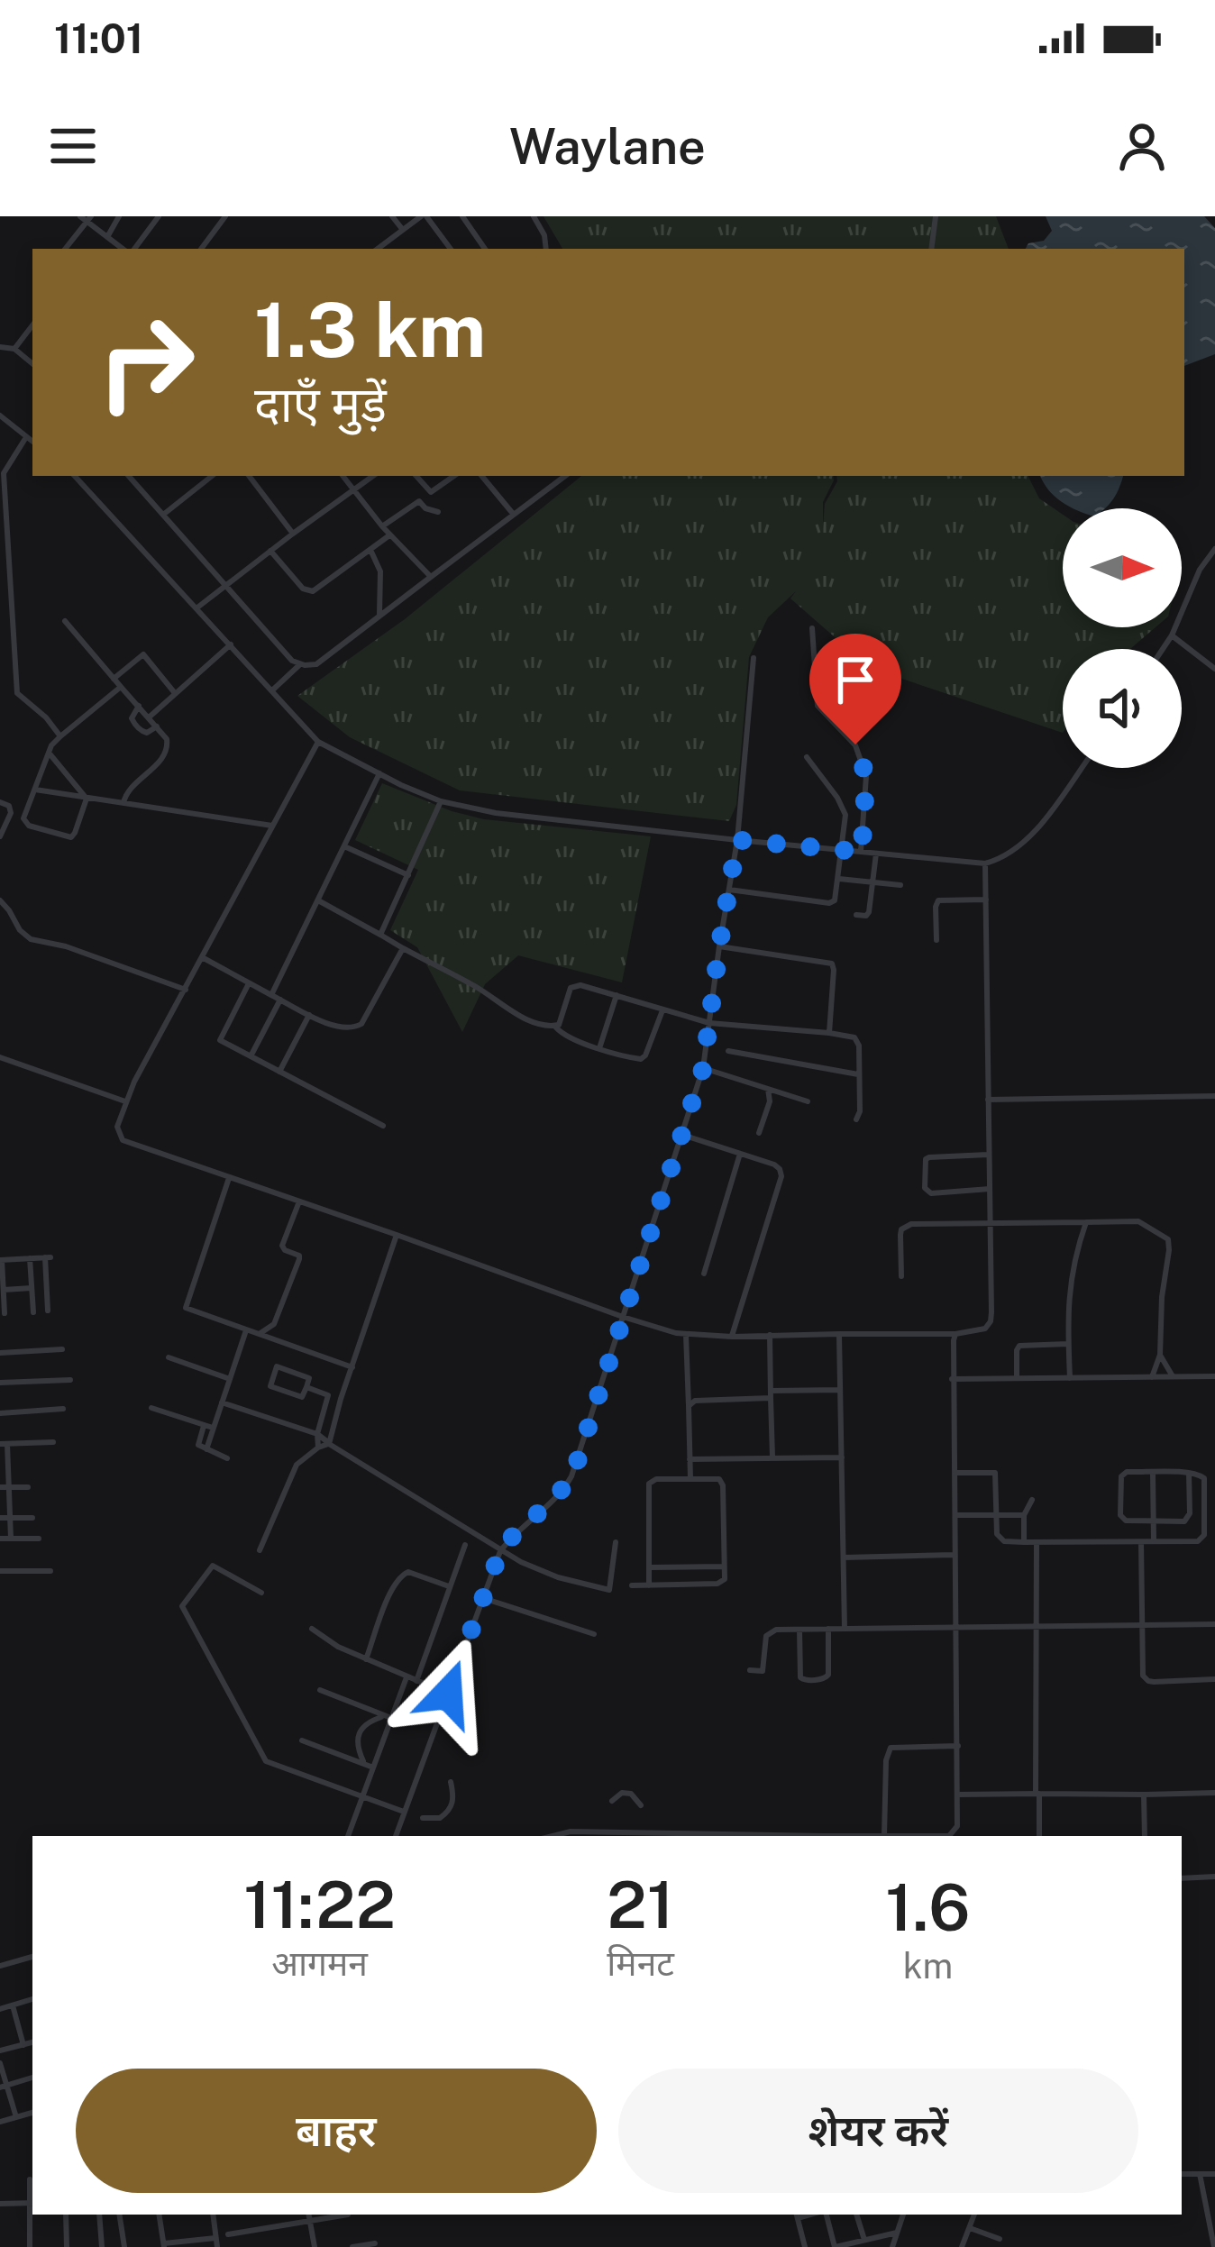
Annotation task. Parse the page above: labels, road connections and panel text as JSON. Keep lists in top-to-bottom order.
{
  "north": "right",
  "page": {
    "status": "11:01",
    "header": "Waylane",
    "turn": ["1.3 km", "दाएँ मुड़ें"],
    "eta": [
      "11:22",
      "आगमन",
      "21",
      "मिनट",
      "1.6",
      "km"
    ],
    "buttons": ["बाहर", "शेयर करें"]
  }
}
